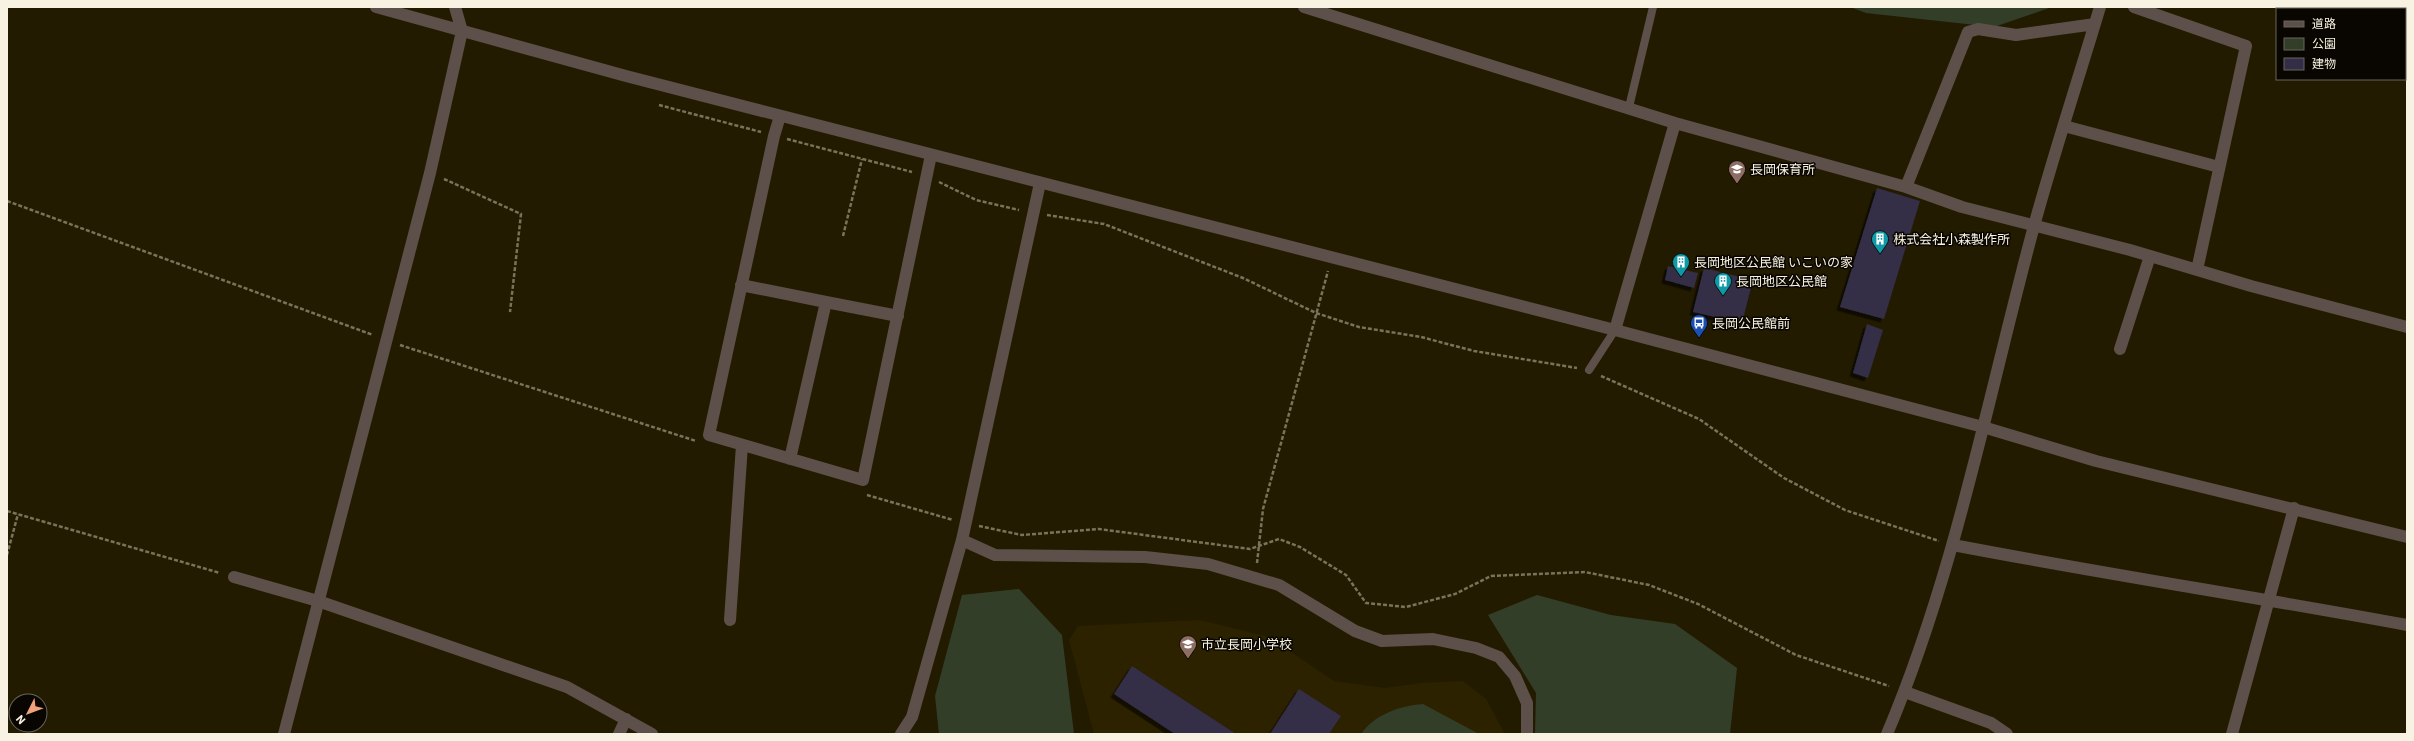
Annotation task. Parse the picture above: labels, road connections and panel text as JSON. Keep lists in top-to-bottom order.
{
  "places": {
    "school or university": ["長岡保育所", "市立長岡小学校"],
    "building": ["株式会社小森製作所", "長岡地区公民館 いこいの家", "長岡地区公民館"],
    "bus stop": ["長岡公民館前"]
  },
  "legend": ["道路", "公園", "建物"],
  "north": "bottom left"
}
